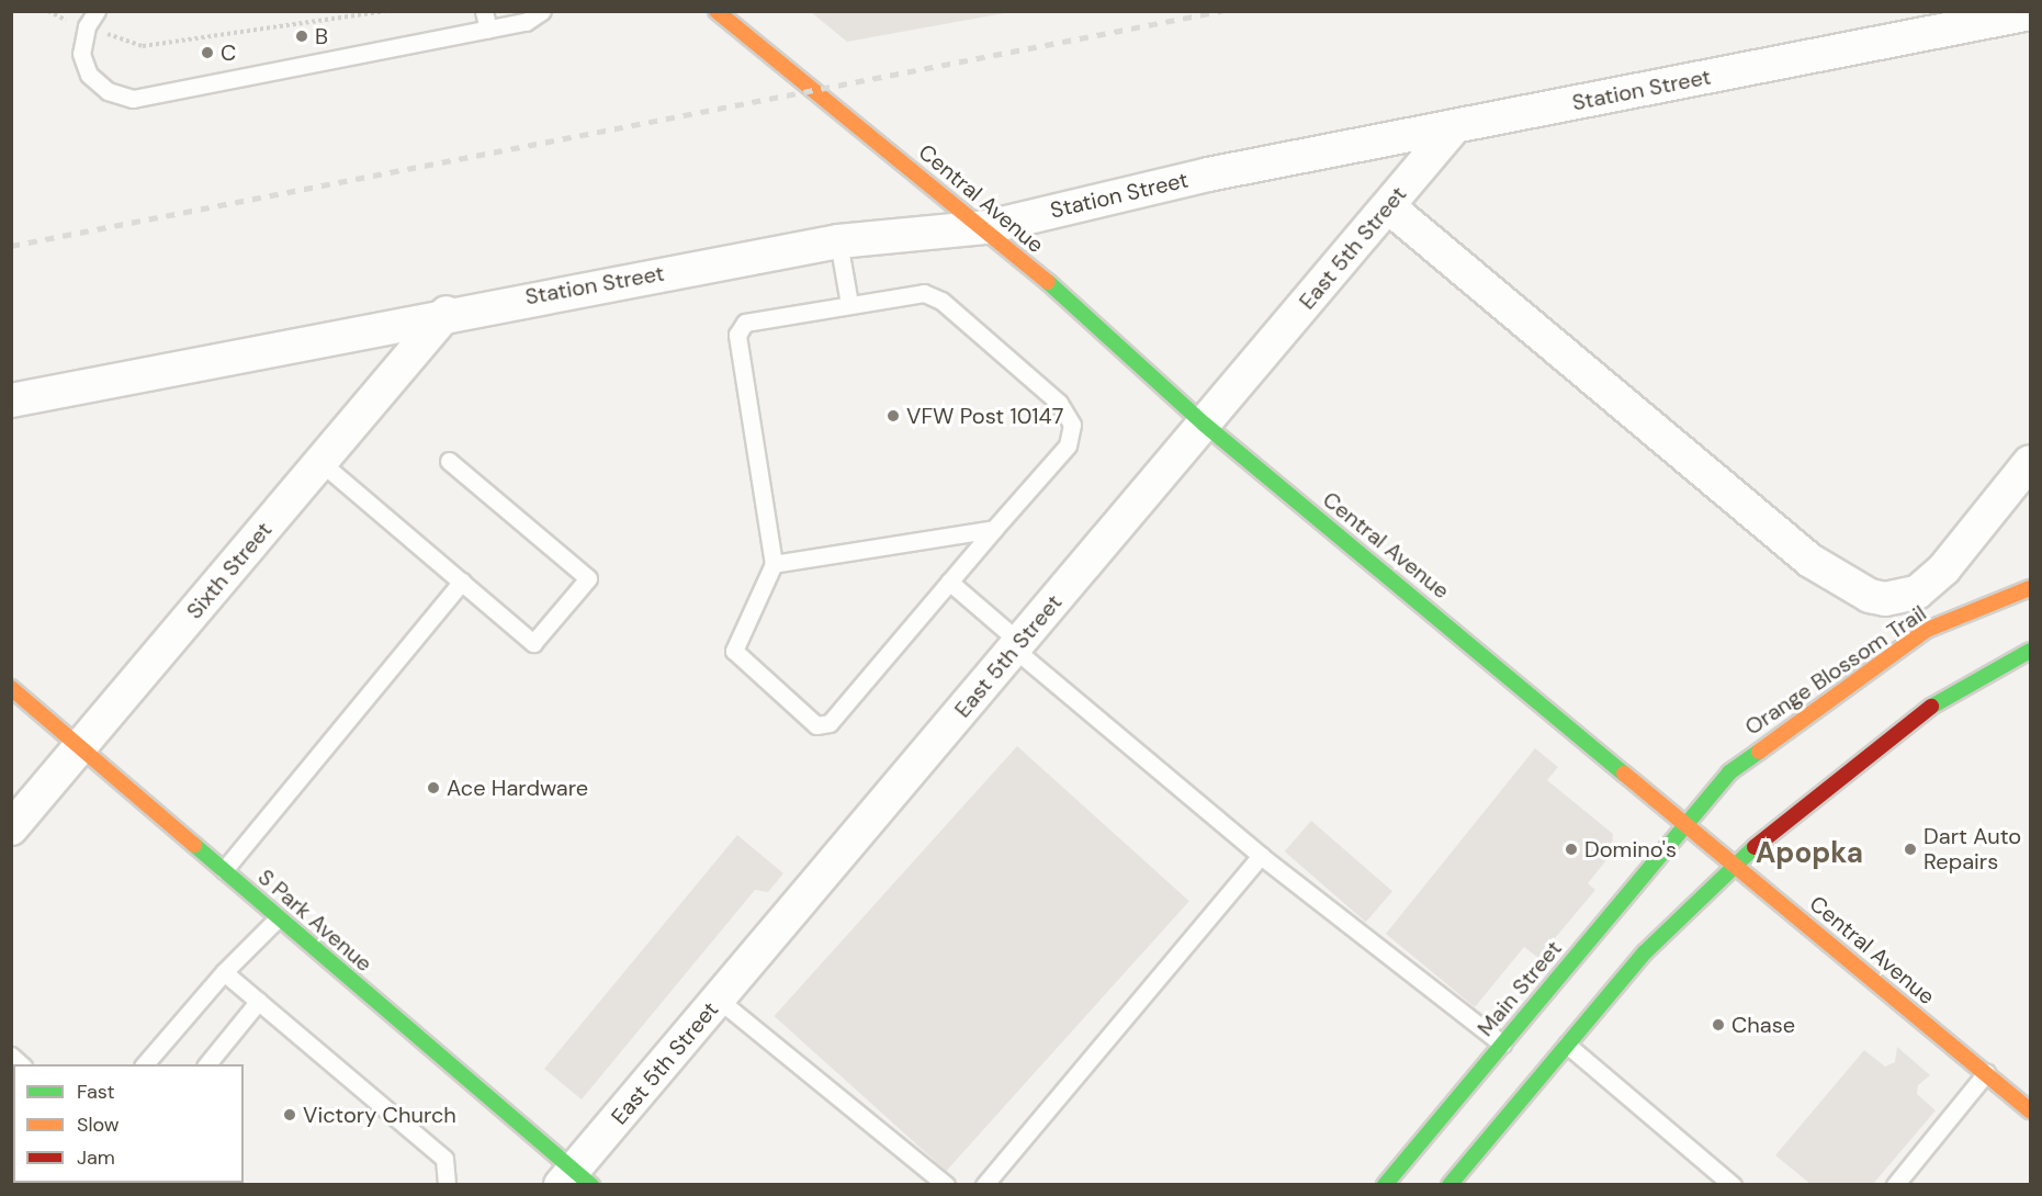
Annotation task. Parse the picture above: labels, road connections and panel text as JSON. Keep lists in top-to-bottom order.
{
  "streets": {
    "main road": [
      "Central Avenue",
      "Orange Blossom Trail",
      "S Park Avenue",
      "Main Street"
    ],
    "street": ["Station Street", "East 5th Street", "Sixth Street"]
  },
  "crossings": [
    ["Station Street", "Central Avenue"],
    ["Station Street", "East 5th Street"],
    ["Station Street", "Sixth Street"],
    ["Central Avenue", "East 5th Street"],
    ["Central Avenue", "Orange Blossom Trail"],
    ["Central Avenue", "Main Street"],
    ["East 5th Street", "S Park Avenue"],
    ["Sixth Street", "S Park Avenue"],
    ["Orange Blossom Trail", "Main Street"]
  ],
  "districts": ["Apopka"],
  "places": [
    "B",
    "C",
    "VFW Post 10147",
    "Ace Hardware",
    "Domino's",
    "Dart Auto Repairs",
    "Chase",
    "Victory Church"
  ],
  "legend": ["Fast", "Slow", "Jam"]
}
